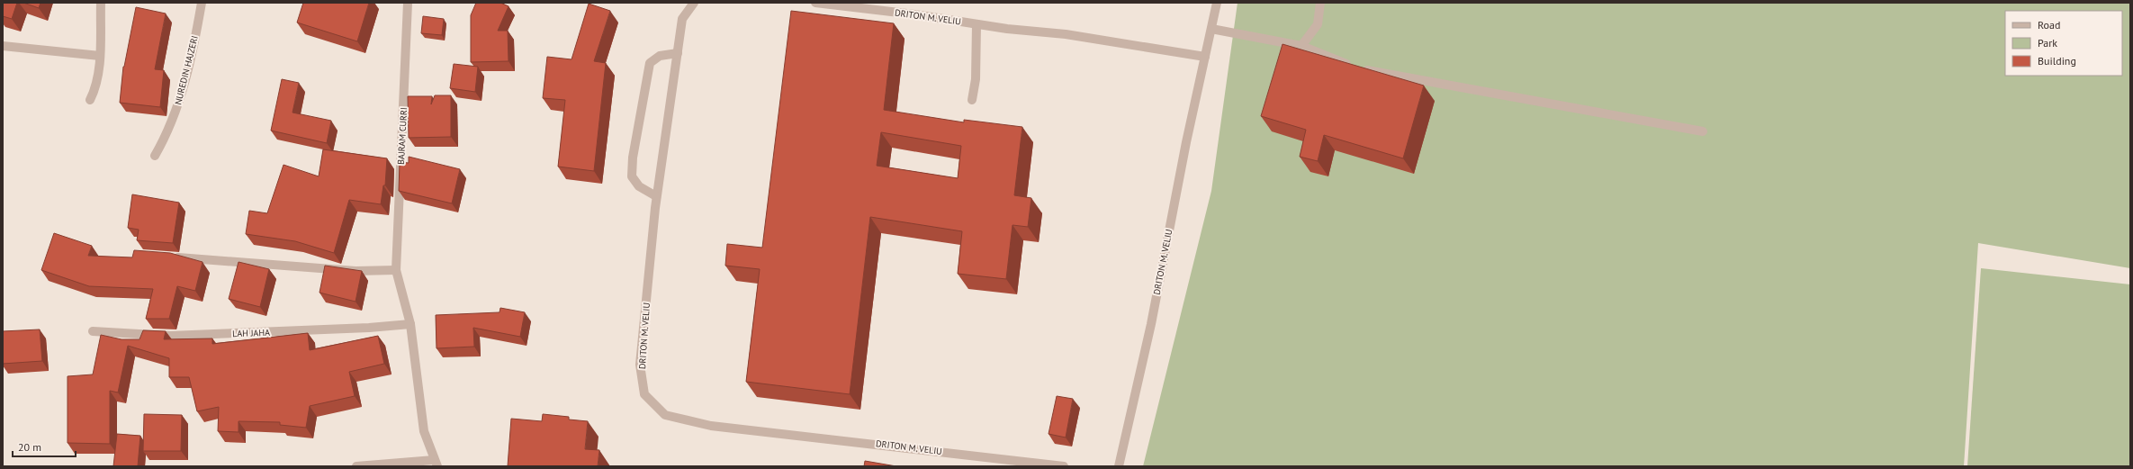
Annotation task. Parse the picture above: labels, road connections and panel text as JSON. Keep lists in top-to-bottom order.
{
  "streets": {
    "street": [
      "DRITON M. VELIU",
      "NUREDIN HAJZERI",
      "BAJRAM CURRI",
      "LAH JAHA"
    ]
  },
  "crossings": [
    ["BAJRAM CURRI", "LAH JAHA"]
  ],
  "legend": ["Road", "Park", "Building"],
  "scale_bar": "20 m"
}
